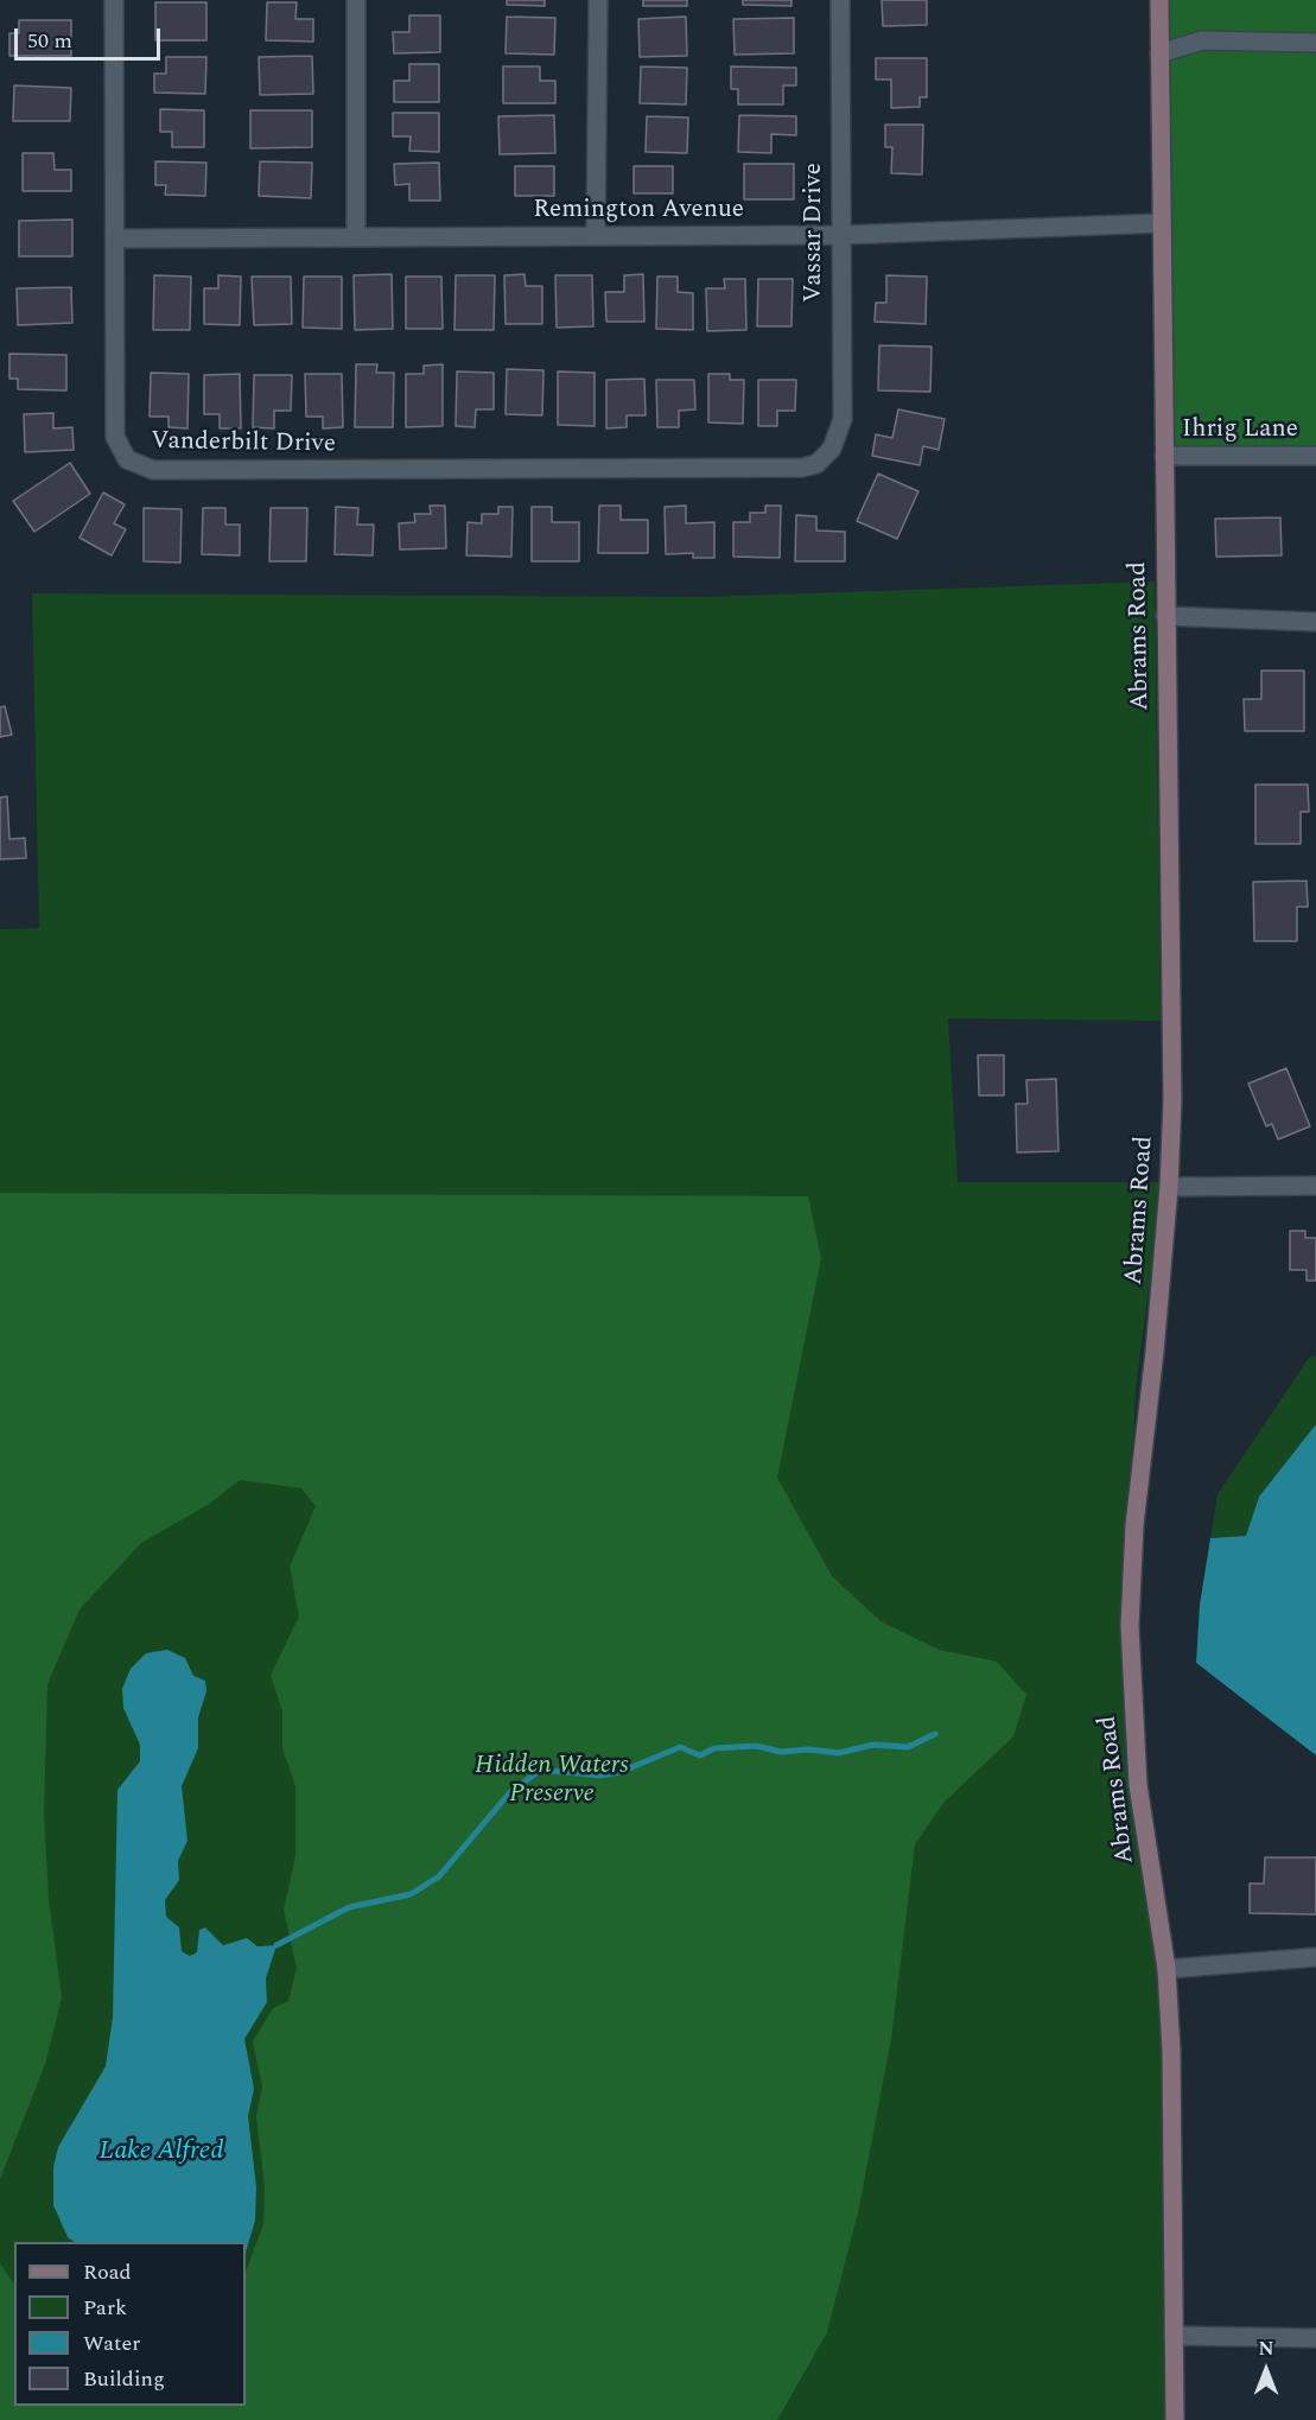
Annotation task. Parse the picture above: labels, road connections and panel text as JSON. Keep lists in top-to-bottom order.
{
  "streets": {
    "street": [
      "Remington Avenue",
      "Vassar Drive",
      "Ihrig Lane",
      "Vanderbilt Drive",
      "Abrams Road"
    ]
  },
  "crossings": [
    ["Remington Avenue", "Vassar Drive"],
    ["Remington Avenue", "Vanderbilt Drive"],
    ["Remington Avenue", "Abrams Road"],
    ["Vassar Drive", "Vanderbilt Drive"],
    ["Ihrig Lane", "Abrams Road"]
  ],
  "water": ["Lake Alfred"],
  "parks": ["Hidden Waters Preserve"],
  "legend": [
    "Road",
    "Park",
    "Water",
    "Building"
  ],
  "scale_bar": "50 m",
  "north": "top"
}
